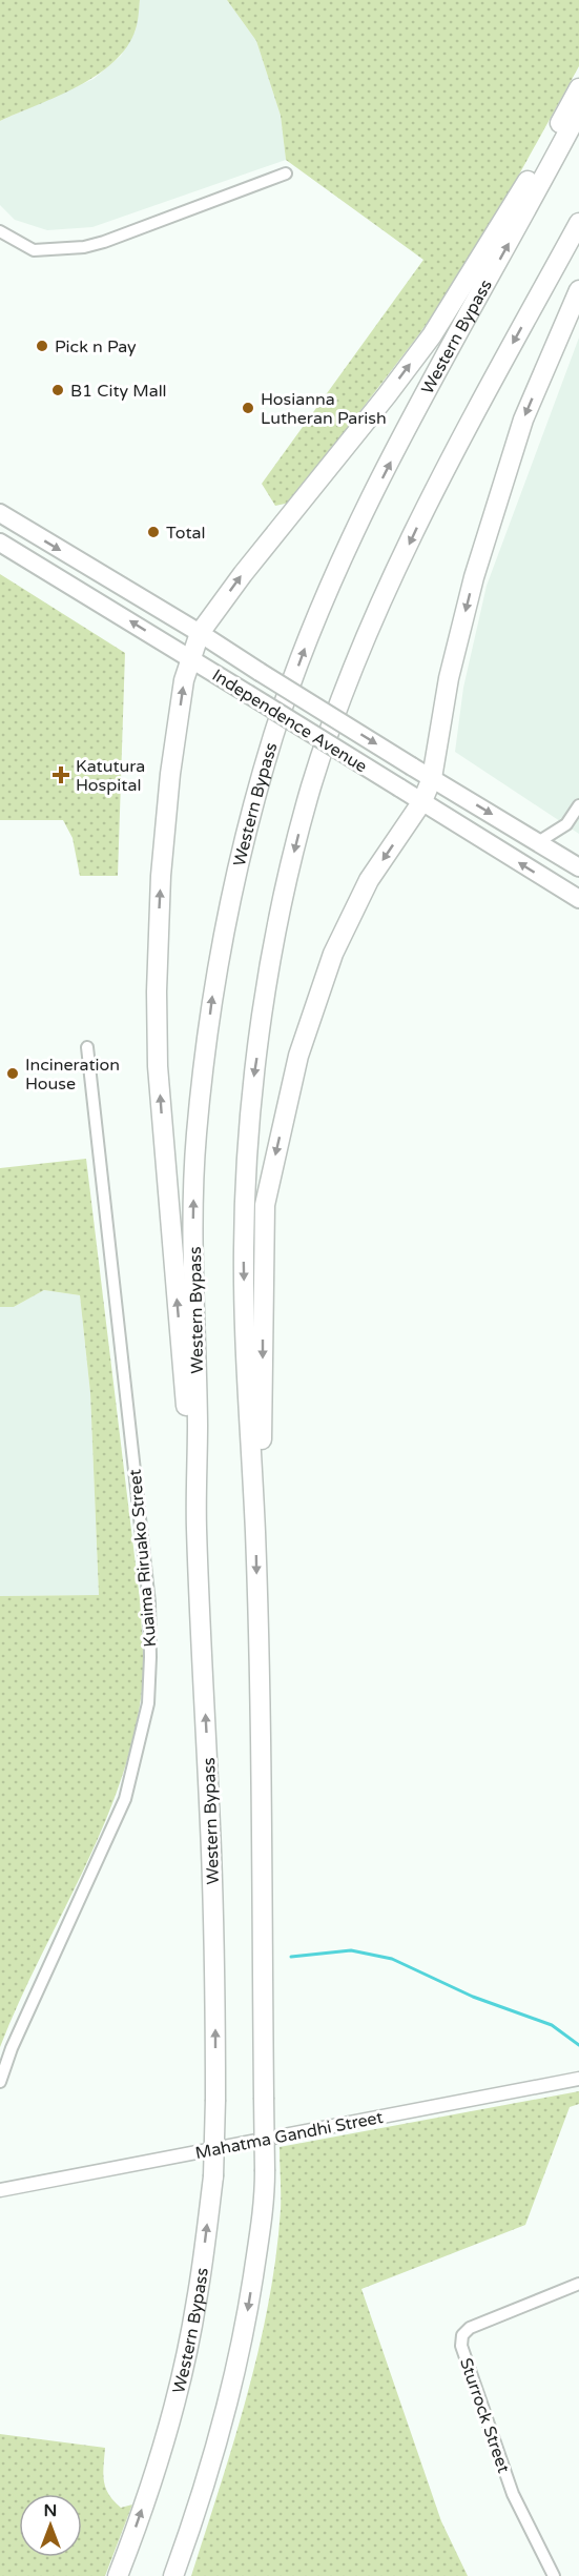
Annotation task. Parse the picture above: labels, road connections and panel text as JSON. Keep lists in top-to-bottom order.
{
  "streets": {
    "highway": ["Western Bypass"],
    "main road": ["Independence Avenue"],
    "street": ["Kuaima Riruako Street", "Mahatma Gandhi Street", "Sturrock Street"]
  },
  "places": {
    "other": [
      "Pick n Pay",
      "B1 City Mall",
      "Hosianna Lutheran Parish",
      "Total",
      "Incineration House"
    ],
    "health": ["Katutura Hospital"]
  },
  "north": "top"
}
